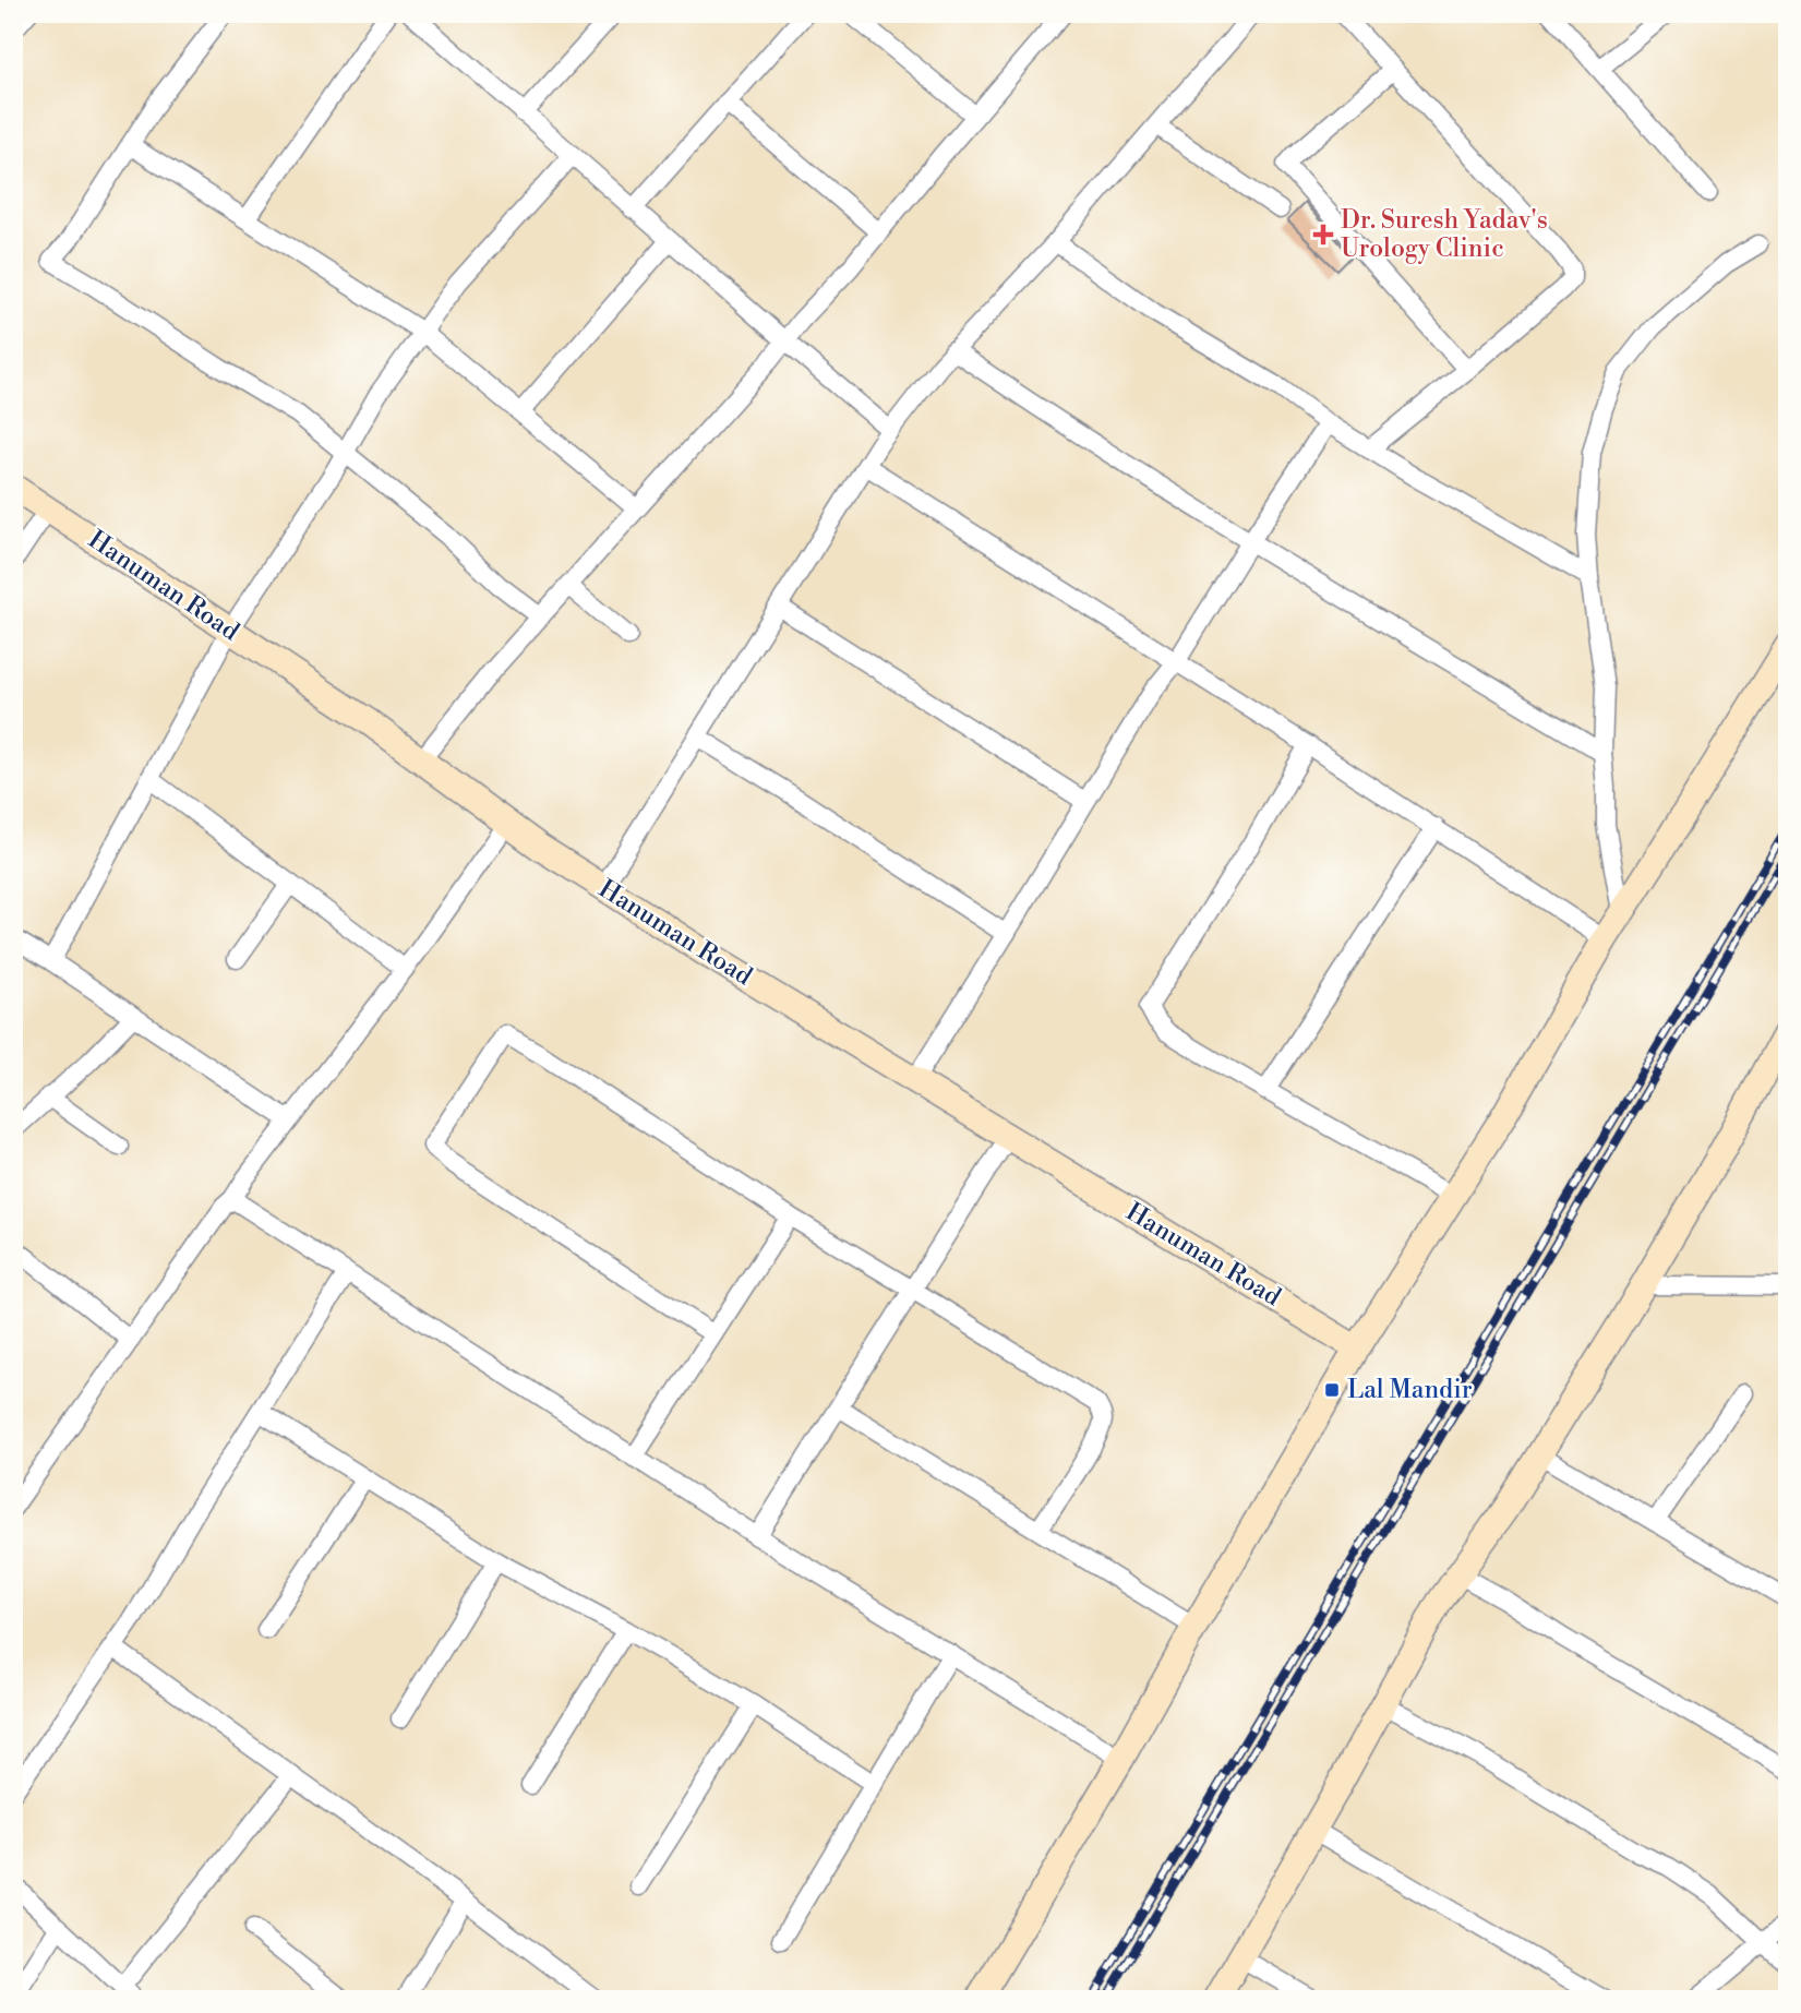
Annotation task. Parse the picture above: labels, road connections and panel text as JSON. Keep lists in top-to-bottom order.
{
  "streets": {
    "street": ["Hanuman Road"]
  },
  "places": {
    "health": ["Dr. Suresh Yadav's Urology Clinic"],
    "transit": ["Lal Mandir"]
  }
}
